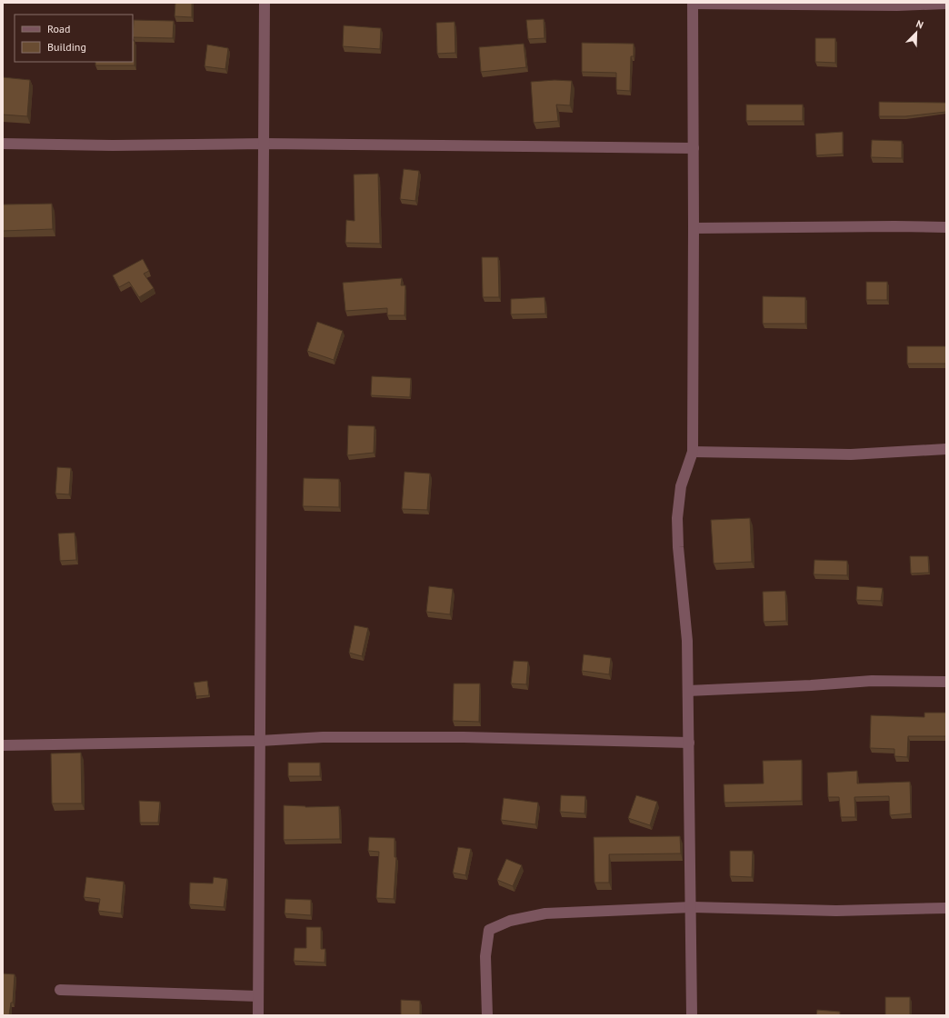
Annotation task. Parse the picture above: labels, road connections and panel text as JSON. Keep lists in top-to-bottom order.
{
  "legend": ["Road", "Building"],
  "north": "top right"
}
